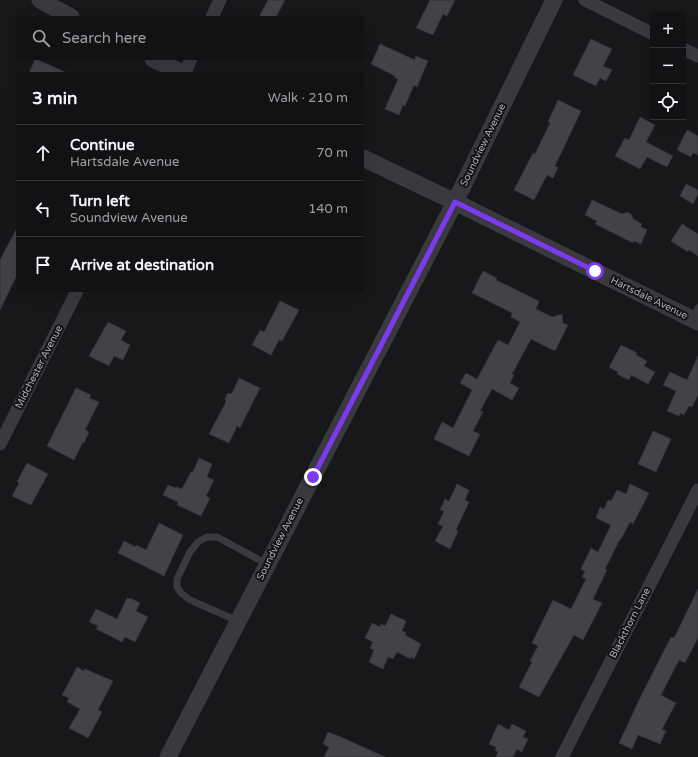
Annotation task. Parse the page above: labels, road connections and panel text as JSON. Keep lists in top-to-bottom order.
{
  "streets": {
    "street": [
      "Soundview Avenue",
      "Hartsdale Avenue",
      "Midchester Avenue",
      "Blackthorn Lane"
    ]
  },
  "crossings": [
    ["Soundview Avenue", "Hartsdale Avenue"]
  ],
  "page": {
    "map_buttons": ["+", "−"],
    "search": "Search here",
    "heading": ["3 min", "Walk · 210 m"],
    "list": [
      ["Continue", "Hartsdale Avenue", "70 m"],
      ["Turn left", "Soundview Avenue", "140 m"],
      "Arrive at destination"
    ]
  }
}
